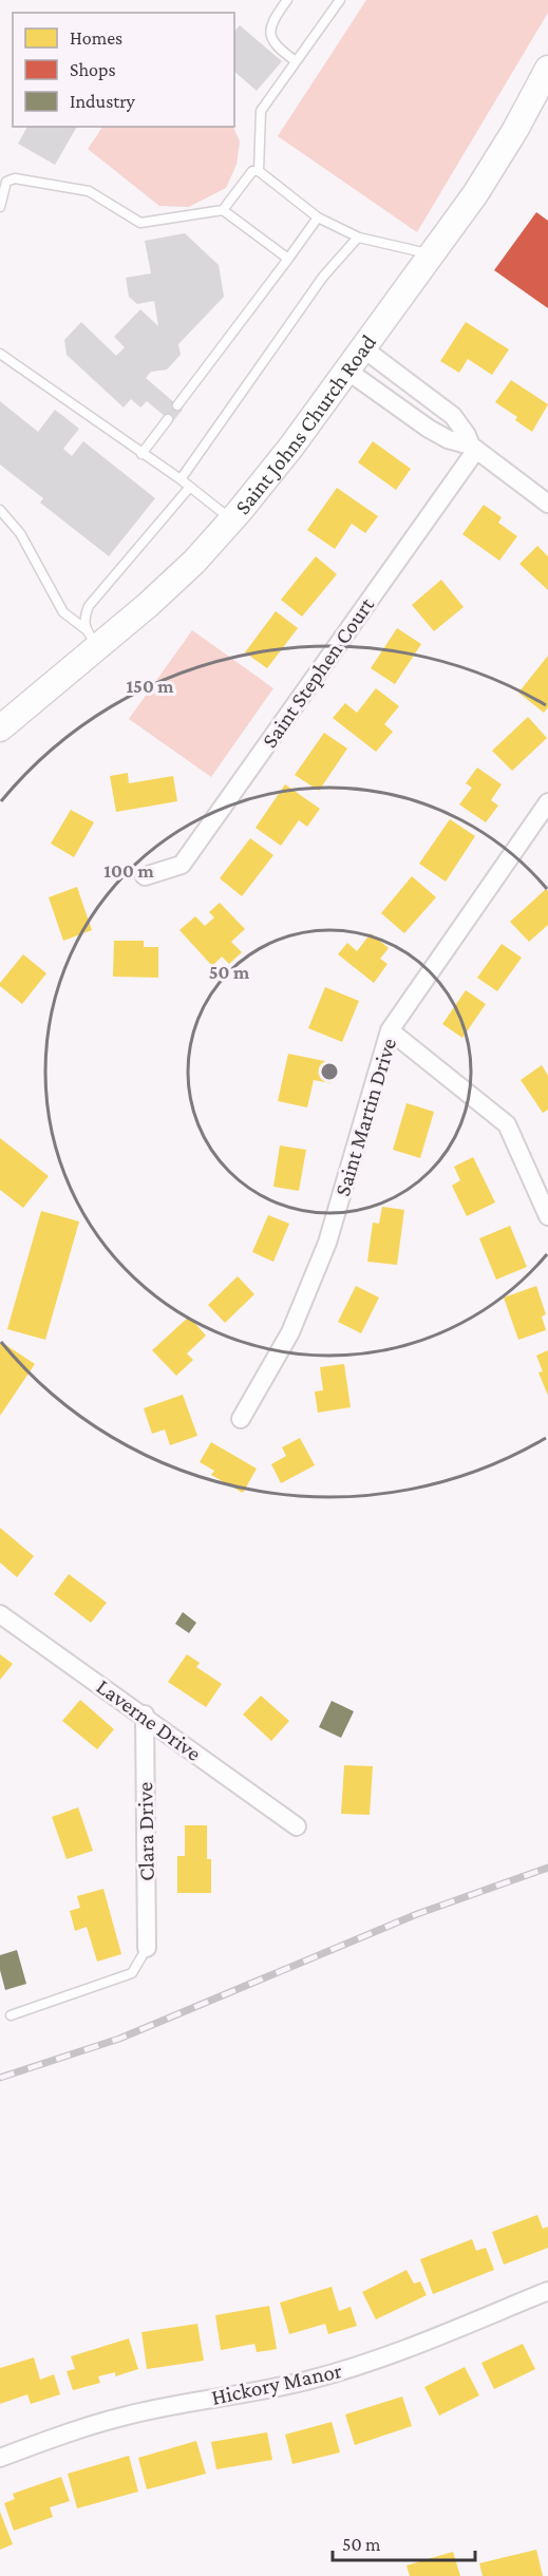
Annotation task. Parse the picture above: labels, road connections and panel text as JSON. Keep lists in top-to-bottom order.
{
  "streets": {
    "street": [
      "Saint Johns Church Road",
      "Saint Stephen Court",
      "Saint Martin Drive",
      "Laverne Drive",
      "Clara Drive",
      "Hickory Manor"
    ]
  },
  "crossings": [
    ["Laverne Drive", "Clara Drive"]
  ],
  "legend": ["Homes", "Shops", "Industry"],
  "scale_bar": "50 m",
  "rings": ["150 m", "100 m", "50 m"]
}
